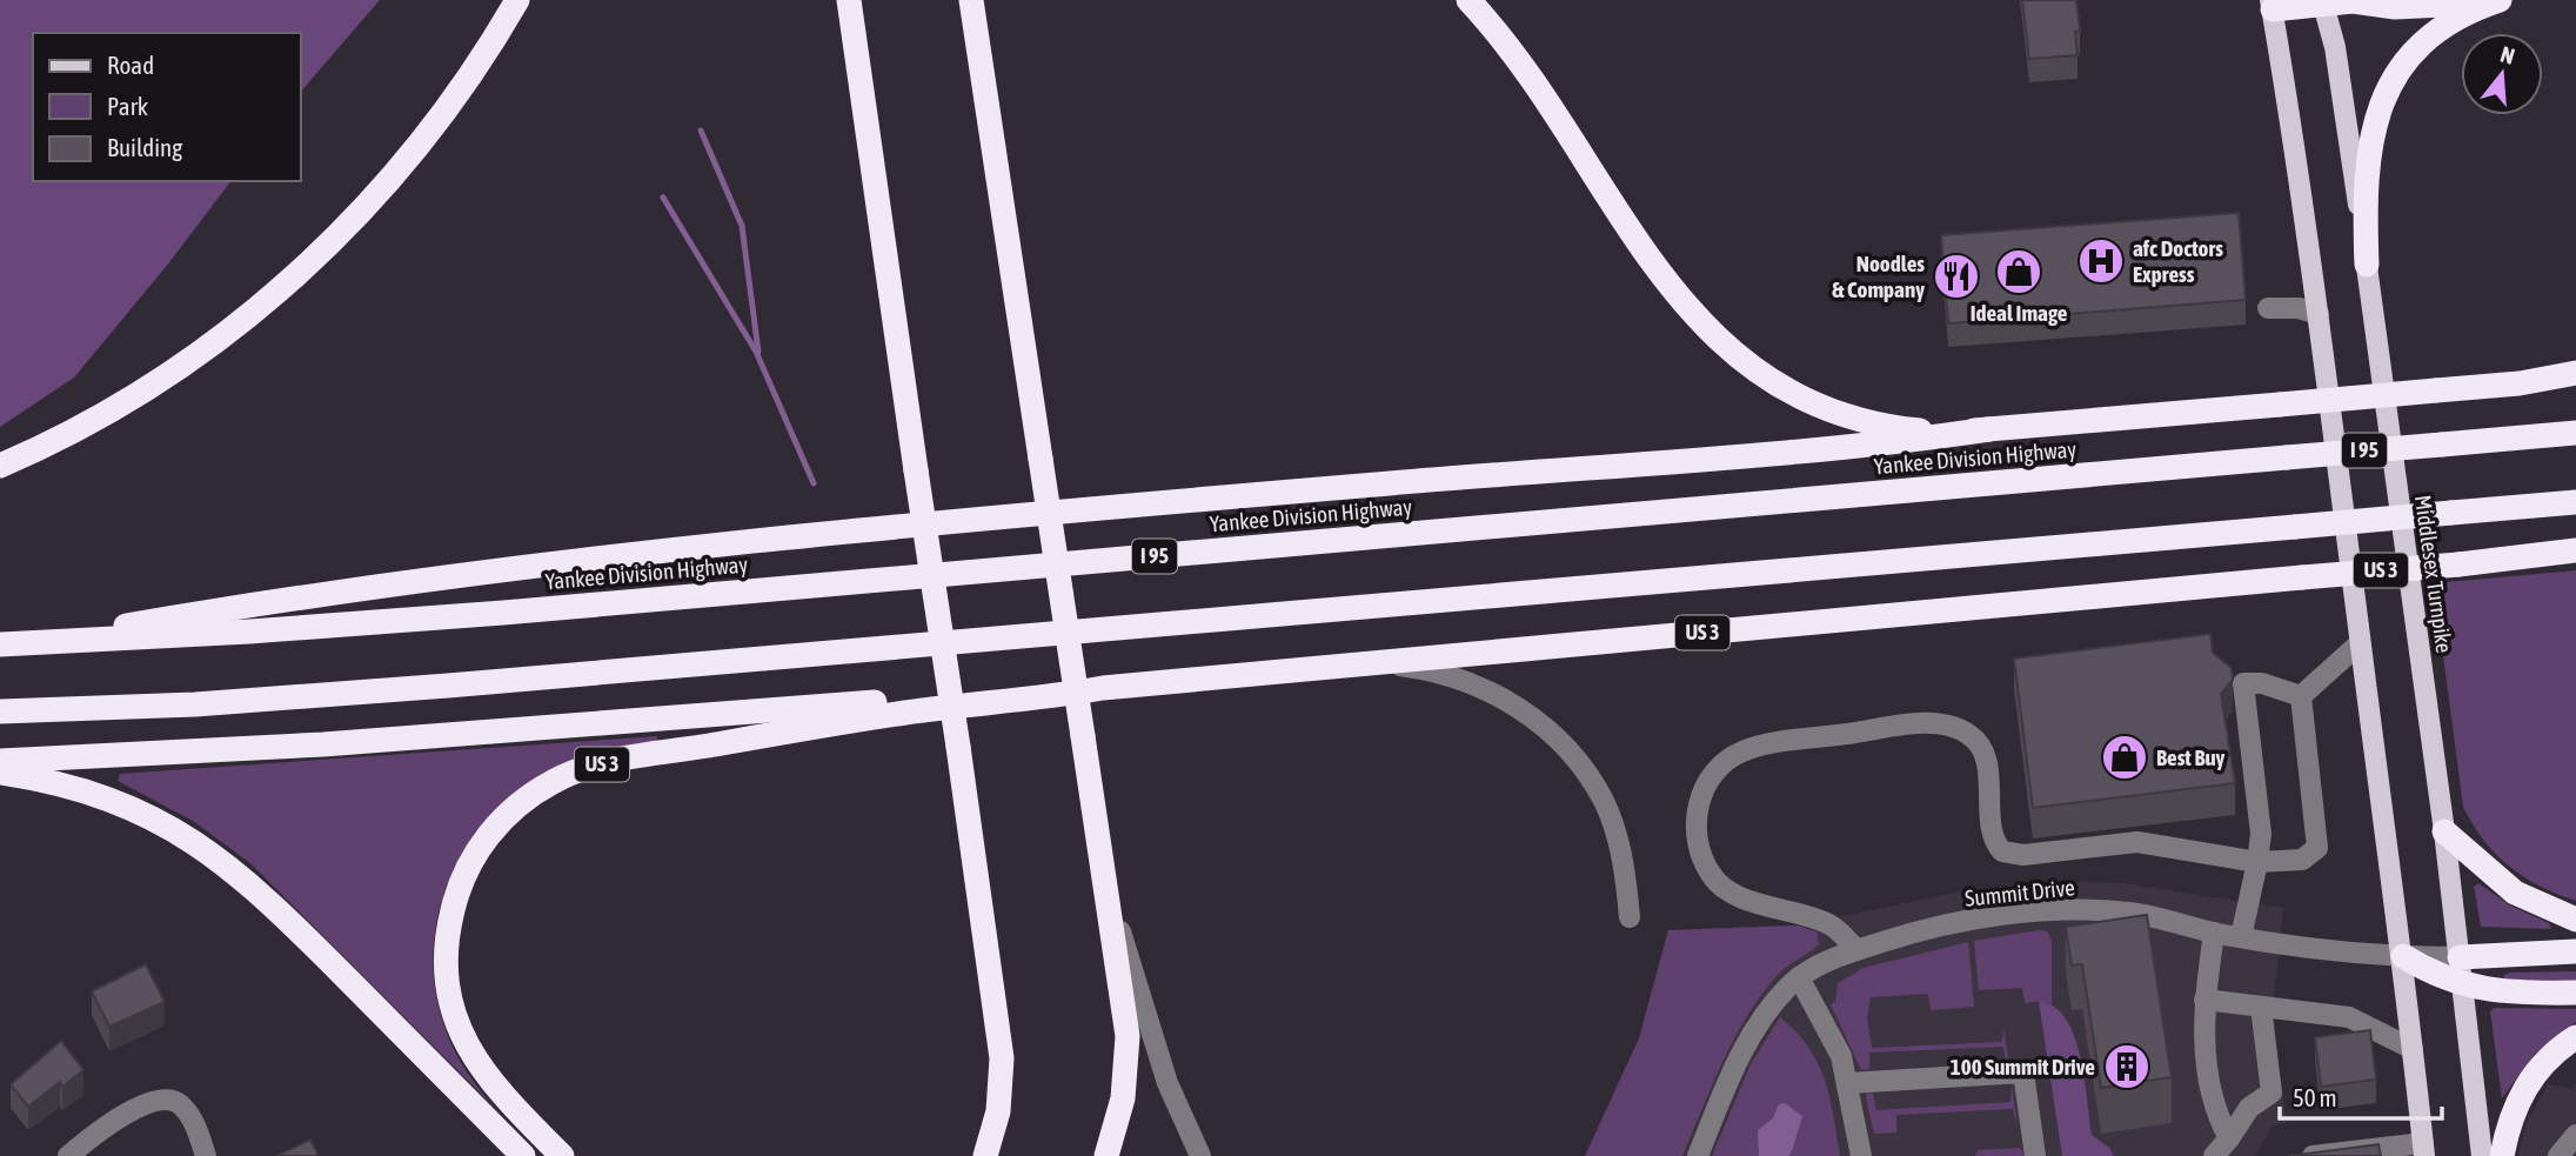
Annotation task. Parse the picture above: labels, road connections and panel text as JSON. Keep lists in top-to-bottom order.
{
  "streets": {
    "highway": ["I 95", "Yankee Division Highway", "US 3"],
    "main road": ["Middlesex Turnpike"],
    "street": ["Summit Drive"]
  },
  "crossings": [
    ["Middlesex Turnpike", "Summit Drive"]
  ],
  "places": {
    "hospital": ["afc Doctors Express"],
    "shop": ["Ideal Image", "Best Buy"],
    "restaurant": ["Noodles & Company"],
    "building": ["100 Summit Drive"]
  },
  "legend": ["Road", "Park", "Building"],
  "scale_bar": "50 m",
  "north": "top"
}
